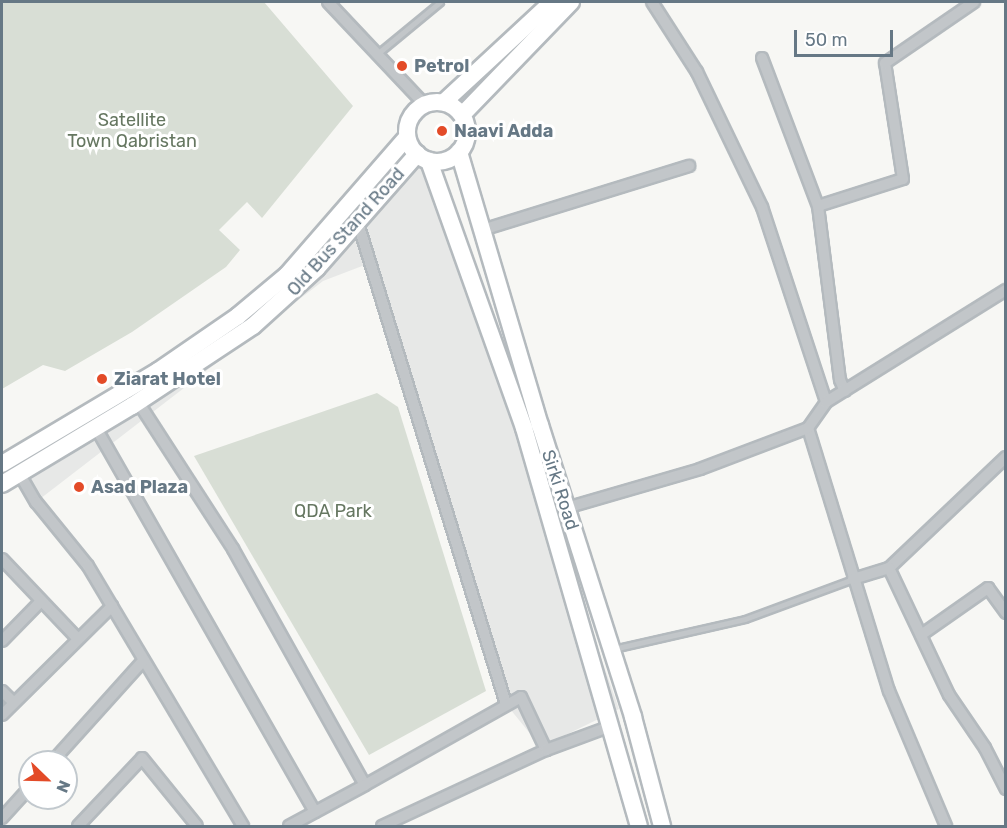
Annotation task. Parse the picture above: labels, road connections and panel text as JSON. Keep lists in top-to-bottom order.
{
  "streets": {
    "main road": ["Old Bus Stand Road", "Sirki Road"]
  },
  "crossings": [
    ["Old Bus Stand Road", "Sirki Road"]
  ],
  "parks": ["Satellite Town Qabristan", "QDA Park"],
  "places": [
    "Petrol",
    "Naavi Adda",
    "Ziarat Hotel",
    "Asad Plaza"
  ],
  "scale_bar": "50 m",
  "north": "bottom right"
}
